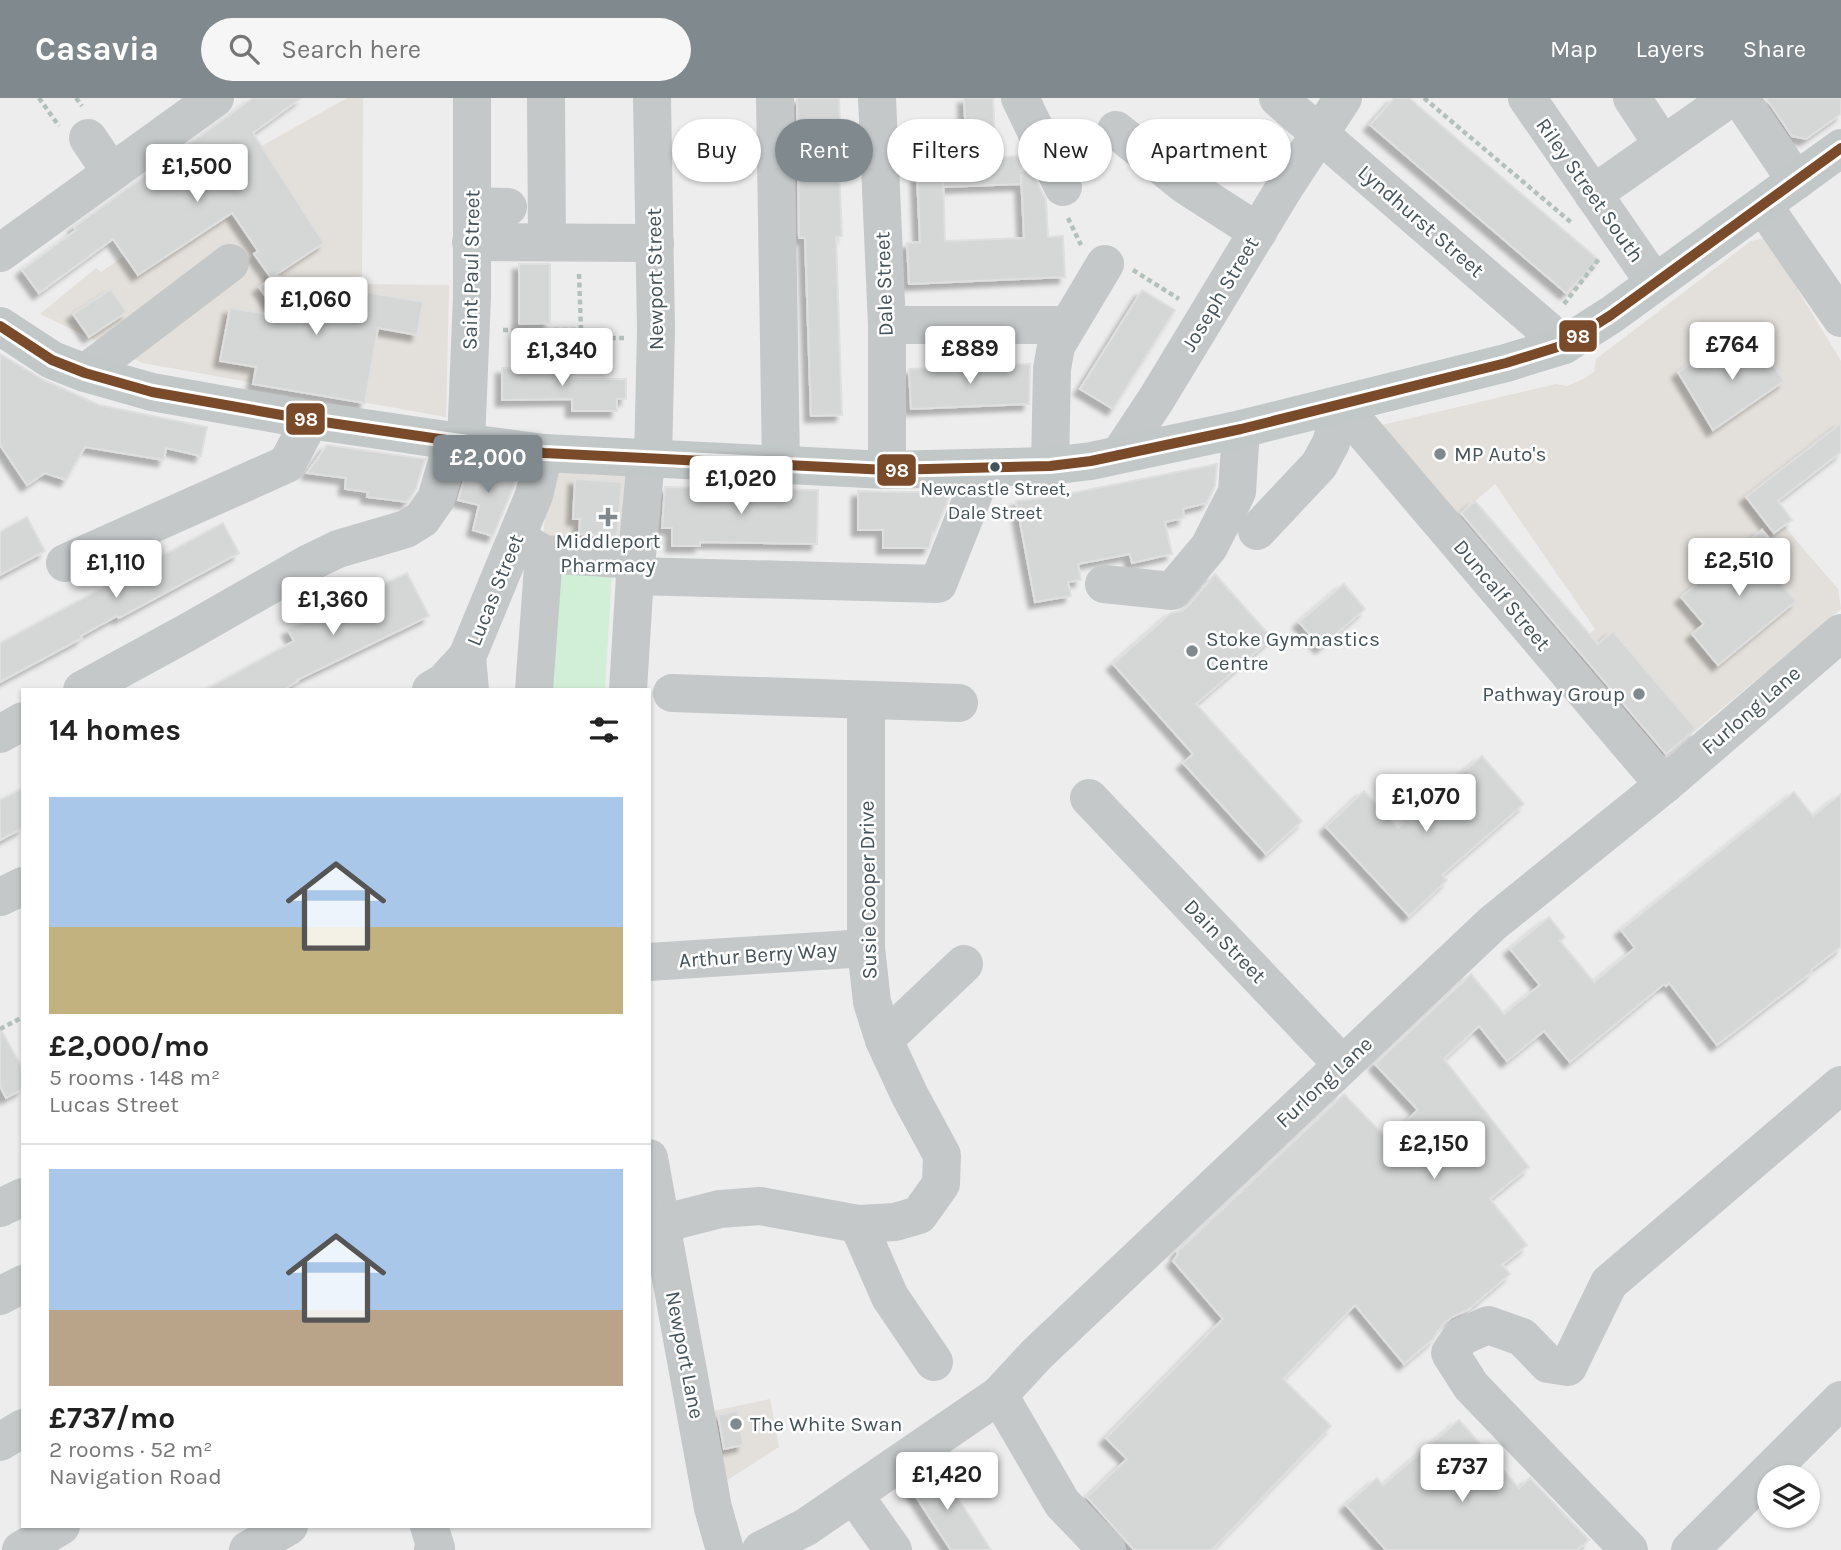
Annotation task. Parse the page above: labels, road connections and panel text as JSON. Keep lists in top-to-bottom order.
{
  "streets": {
    "street": [
      "Riley Street South",
      "Lyndhurst Street",
      "Saint Paul Street",
      "Newport Street",
      "Dale Street",
      "Joseph Street",
      "Lucas Street",
      "Duncalf Street",
      "Furlong Lane",
      "Susie Cooper Drive",
      "Dain Street",
      "Arthur Berry Way",
      "Newport Lane"
    ]
  },
  "crossings": [
    ["Lyndhurst Street", "Joseph Street"],
    ["Duncalf Street", "Furlong Lane"],
    ["Furlong Lane", "Dain Street"],
    ["Susie Cooper Drive", "Arthur Berry Way"],
    ["Susie Cooper Drive", "Newport Lane"]
  ],
  "places": {
    "other": [
      "MP Auto's",
      "Newcastle Street, Dale Street",
      "Stoke Gymnastics Centre",
      "Pathway Group",
      "The White Swan"
    ],
    "health": ["Middleport Pharmacy"]
  },
  "lines": ["transit line 98"],
  "page": {
    "header": "Casavia",
    "search": "Search here",
    "nav": ["Map", "Layers", "Share"],
    "chip": [
      "Buy",
      "Rent",
      "Filters",
      "New",
      "Apartment"
    ],
    "price": [
      "£1,500",
      "£1,060",
      "£764",
      "£889",
      "£1,340",
      "£2,000",
      "£1,020",
      "£2,510",
      "£1,110",
      "£1,360",
      "£1,070",
      "£2,150",
      "£737",
      "£1,420"
    ],
    "heading": "14 homes",
    "list": [
      {
        "name": "£2,000/mo",
        "note": "5 rooms · 148 m² · Lucas Street"
      },
      {
        "name": "£737/mo",
        "note": "2 rooms · 52 m² · Navigation Road"
      }
    ]
  }
}
